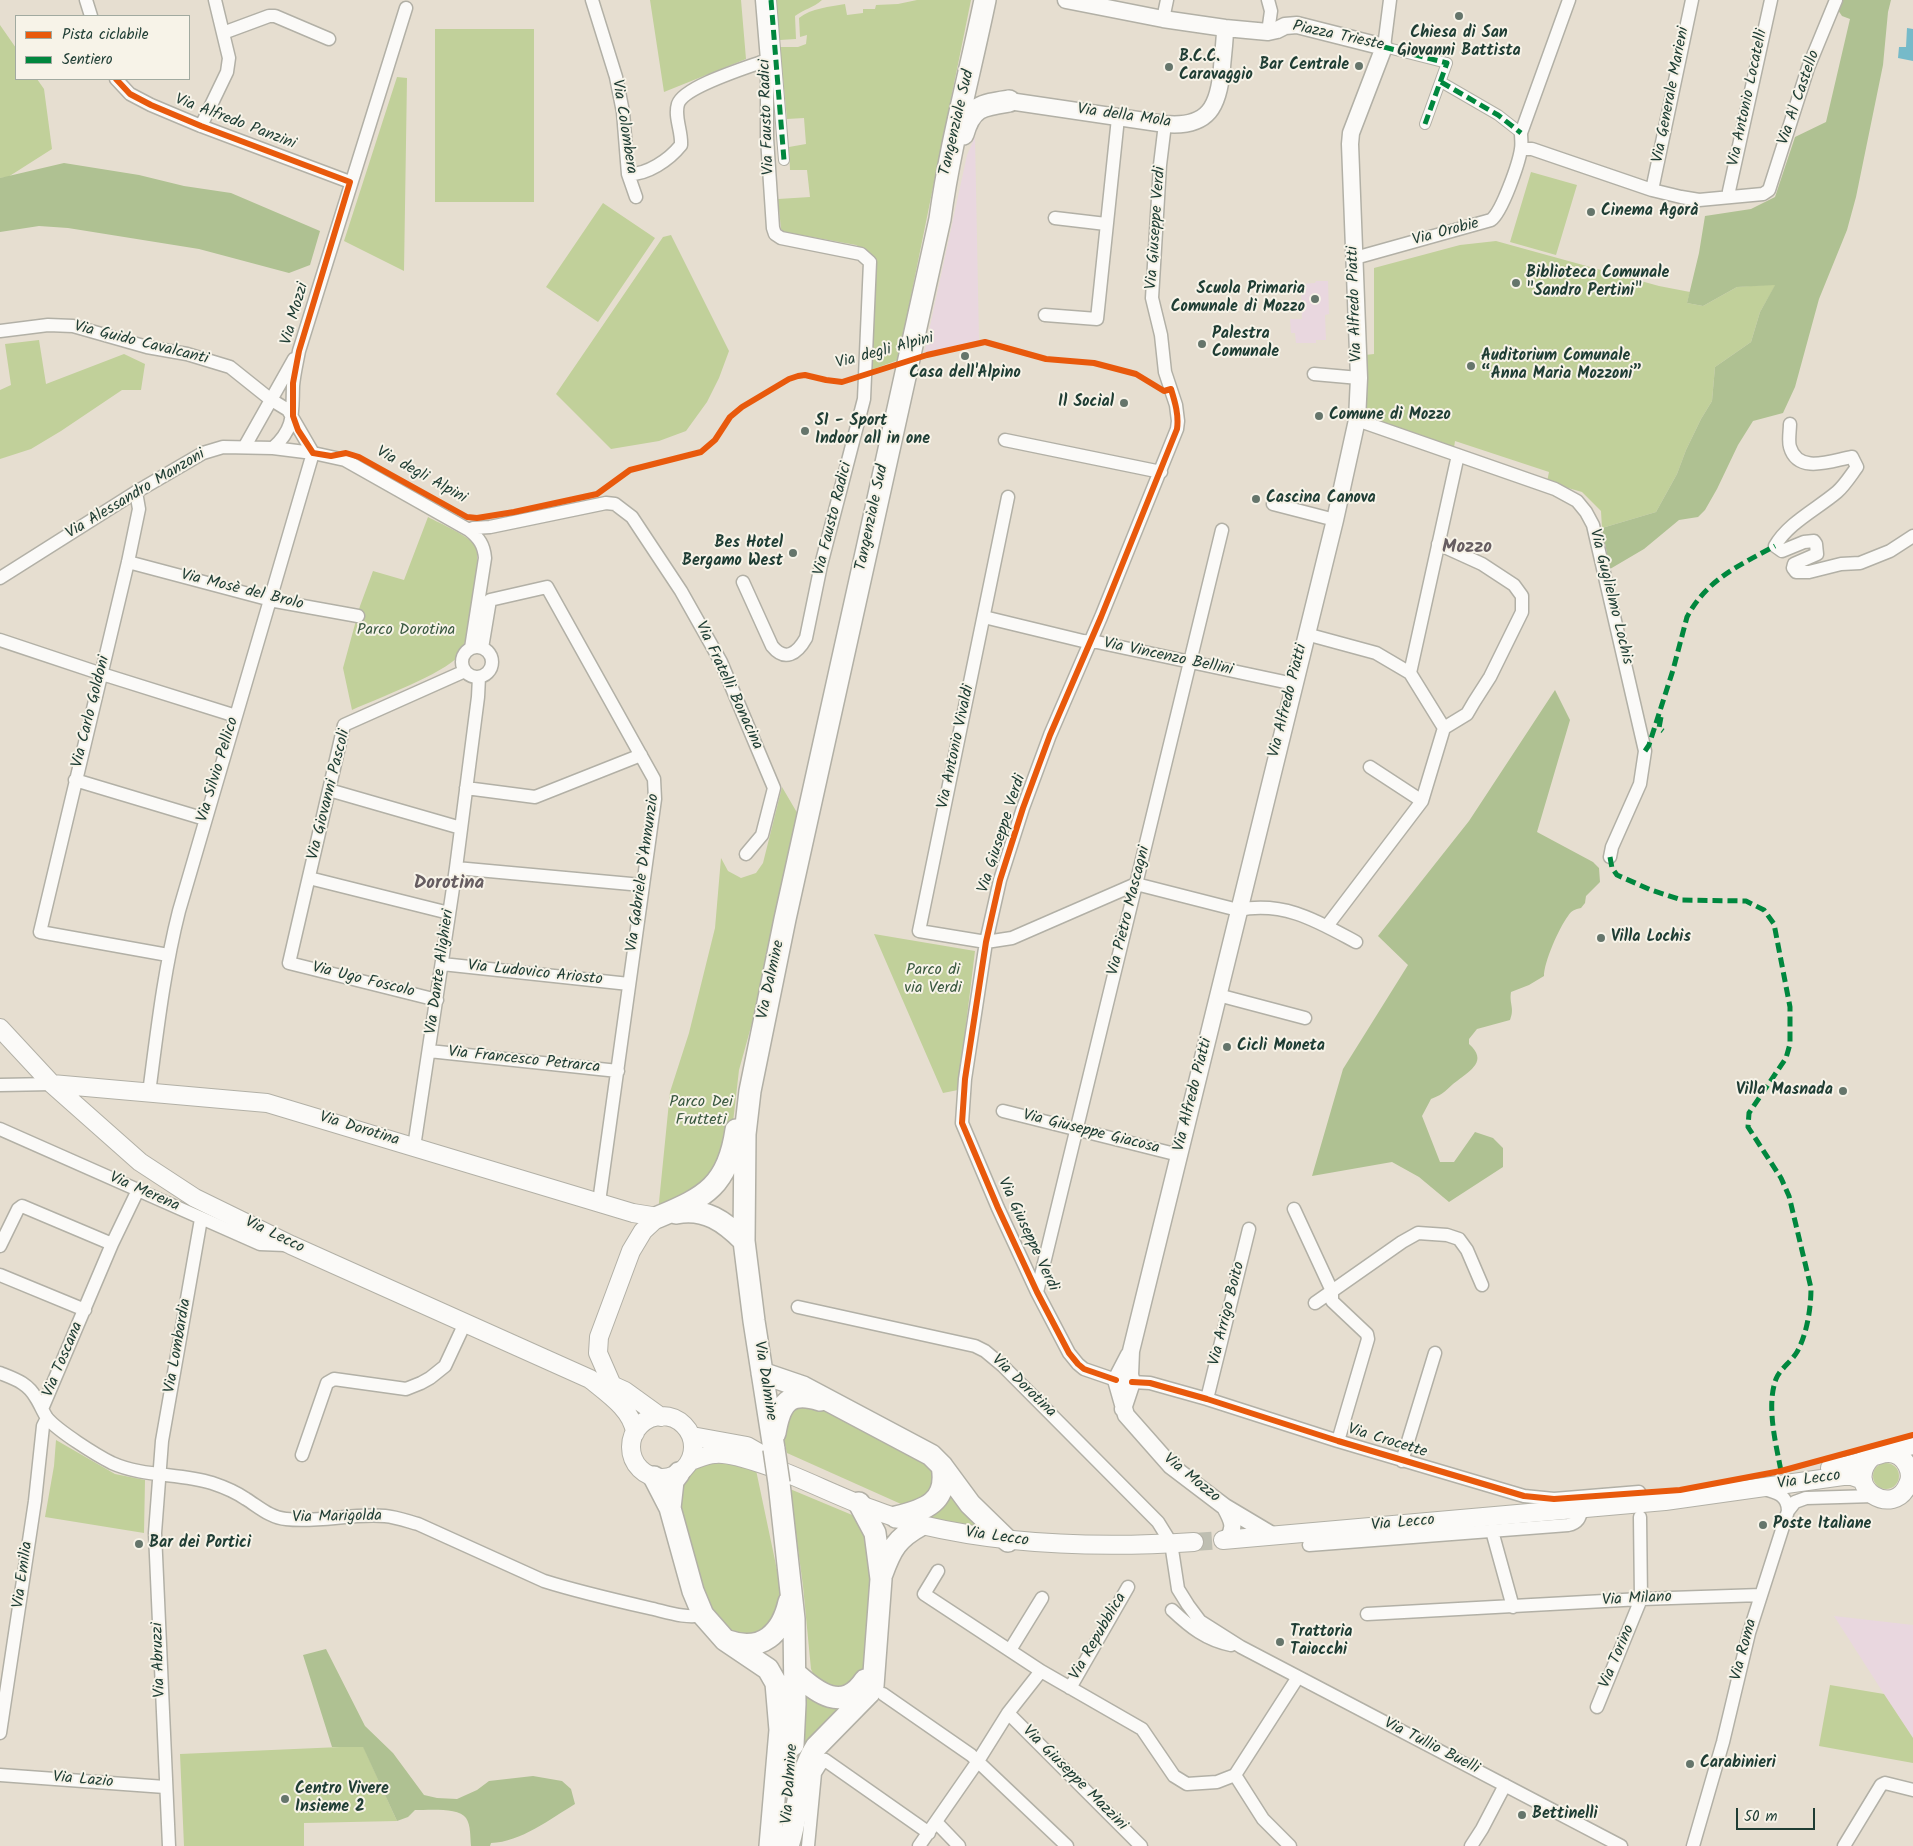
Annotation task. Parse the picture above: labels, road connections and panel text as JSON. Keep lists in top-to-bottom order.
{
  "streets": {
    "highway": ["Tangenziale Sud", "Via Dalmine"],
    "main road": ["Via Dorotina", "Via Lecco"],
    "street": [
      "Piazza Trieste",
      "Via Generale Marieni",
      "Via Antonio Locatelli",
      "Via Al Castello",
      "Via Fausto Radici",
      "Via della Mola",
      "Via Alfredo Panzini",
      "Via Colombera",
      "Via Giuseppe Verdi",
      "Via Orobie",
      "Via Alfredo Piatti",
      "Via Mozzi",
      "Via Guido Cavalcanti",
      "Via Alessandro Manzoni",
      "Via Mosè del Brolo",
      "Via Guglielmo Lochis",
      "Via Vincenzo Bellini",
      "Via Fratelli Bonacina",
      "Via Carlo Goldoni",
      "Via Antonio Vivaldi",
      "Via Silvio Pellico",
      "Via Giovanni Pascoli",
      "Via Gabriele D'Annunzio",
      "Via Pietro Mascagni",
      "Via Dante Alighieri",
      "Via Ludovico Ariosto",
      "Via Ugo Foscolo",
      "Via Francesco Petrarca",
      "Via Giuseppe Giacosa",
      "Via Merena",
      "Via Arrigo Boito",
      "Via Lombardia",
      "Via Toscana",
      "Via Crocette",
      "Via Mozzo",
      "Via Marigolda",
      "Via Emilia",
      "Via Milano",
      "Via Repubblica",
      "Via Roma",
      "Via Torino",
      "Via Abruzzi",
      "Via Tullio Buelli",
      "Via Giuseppe Mazzini",
      "Via Lazio"
    ],
    "cycle path": ["Via degli Alpini"]
  },
  "crossings": [
    ["Piazza Trieste", "Via Alfredo Piatti"],
    ["Via Antonio Locatelli", "Via Al Castello"],
    ["Via della Mola", "Via Giuseppe Verdi"],
    ["Via Alfredo Panzini", "Via Mozzi"],
    ["Tangenziale Sud", "Via Dalmine"],
    ["Via Giuseppe Verdi", "Via Alfredo Piatti"],
    ["Via Giuseppe Verdi", "Via Vincenzo Bellini"],
    ["Via Giuseppe Verdi", "Via Antonio Vivaldi"],
    ["Via Giuseppe Verdi", "Via Pietro Mascagni"],
    ["Via Giuseppe Verdi", "Via Crocette"],
    ["Via Giuseppe Verdi", "Via Mozzo"],
    ["Via Orobie", "Via Alfredo Piatti"],
    ["Via Alfredo Piatti", "Via Guglielmo Lochis"],
    ["Via Alfredo Piatti", "Via Vincenzo Bellini"],
    ["Via Alfredo Piatti", "Via Giuseppe Giacosa"],
    ["Via Alfredo Piatti", "Via Crocette"],
    ["Via Alfredo Piatti", "Via Mozzo"],
    ["Via Mozzi", "Via Guido Cavalcanti"],
    ["Via Mozzi", "Via Alessandro Manzoni"],
    ["Via Mozzi", "Via Silvio Pellico"],
    ["Via Alessandro Manzoni", "Via Fratelli Bonacina"],
    ["Via Alessandro Manzoni", "Via Carlo Goldoni"],
    ["Via Alessandro Manzoni", "Via Silvio Pellico"],
    ["Via Alessandro Manzoni", "Via Giovanni Pascoli"],
    ["Via Alessandro Manzoni", "Via Gabriele D'Annunzio"],
    ["Via Alessandro Manzoni", "Via Dante Alighieri"],
    ["Via Mosè del Brolo", "Via Carlo Goldoni"],
    ["Via Mosè del Brolo", "Via Silvio Pellico"],
    ["Via Vincenzo Bellini", "Via Antonio Vivaldi"],
    ["Via Vincenzo Bellini", "Via Pietro Mascagni"],
    ["Via Carlo Goldoni", "Via Silvio Pellico"],
    ["Via Silvio Pellico", "Via Dorotina"],
    ["Via Giovanni Pascoli", "Via Gabriele D'Annunzio"],
    ["Via Giovanni Pascoli", "Via Dante Alighieri"],
    ["Via Giovanni Pascoli", "Via Ugo Foscolo"],
    ["Via Gabriele D'Annunzio", "Via Dante Alighieri"],
    ["Via Gabriele D'Annunzio", "Via Ludovico Ariosto"],
    ["Via Gabriele D'Annunzio", "Via Francesco Petrarca"],
    ["Via Gabriele D'Annunzio", "Via Dorotina"],
    ["Via Pietro Mascagni", "Via Giuseppe Giacosa"],
    ["Via Dante Alighieri", "Via Ludovico Ariosto"],
    ["Via Dante Alighieri", "Via Ugo Foscolo"],
    ["Via Dante Alighieri", "Via Francesco Petrarca"],
    ["Via Dante Alighieri", "Via Dorotina"],
    ["Via Dorotina", "Via Lecco"],
    ["Via Dorotina", "Via Tullio Buelli"],
    ["Via Merena", "Via Lecco"],
    ["Via Merena", "Via Lombardia"],
    ["Via Merena", "Via Toscana"],
    ["Via Lecco", "Via Mozzo"],
    ["Via Lecco", "Via Tullio Buelli"],
    ["Via Arrigo Boito", "Via Crocette"],
    ["Via Lombardia", "Via Marigolda"],
    ["Via Lombardia", "Via Abruzzi"],
    ["Via Toscana", "Via Marigolda"],
    ["Via Toscana", "Via Emilia"],
    ["Via Crocette", "Via Mozzo"],
    ["Via Marigolda", "Via Emilia"],
    ["Via Marigolda", "Via Abruzzi"],
    ["Via Milano", "Via Roma"],
    ["Via Milano", "Via Torino"],
    ["Via Abruzzi", "Via Lazio"]
  ],
  "districts": ["Mozzo", "Dorotina"],
  "parks": ["Parco Dorotina", "Parco di via Verdi", "Parco Dei Frutteti"],
  "places": [
    "Chiesa di San Giovanni Battista",
    "Bar Centrale",
    "B.C.C. Caravaggio",
    "Cinema Agorà",
    "Biblioteca Comunale \"Sandro Pertini\"",
    "Scuola Primaria Comunale di Mozzo",
    "Palestra Comunale",
    "Casa dell'Alpino",
    "Auditorium Comunale “Anna Maria Mozzoni”",
    "Il Social",
    "Comune di Mozzo",
    "SI - Sport Indoor all in one",
    "Cascina Canova",
    "Bes Hotel Bergamo West",
    "Villa Lochis",
    "Cicli Moneta",
    "Villa Masnada",
    "Poste Italiane",
    "Bar dei Portici",
    "Trattoria Taiocchi",
    "Carabinieri",
    "Centro Vivere Insieme 2",
    "Bettinelli"
  ],
  "legend": ["Pista ciclabile", "Sentiero"],
  "scale_bar": "50 m"
}
